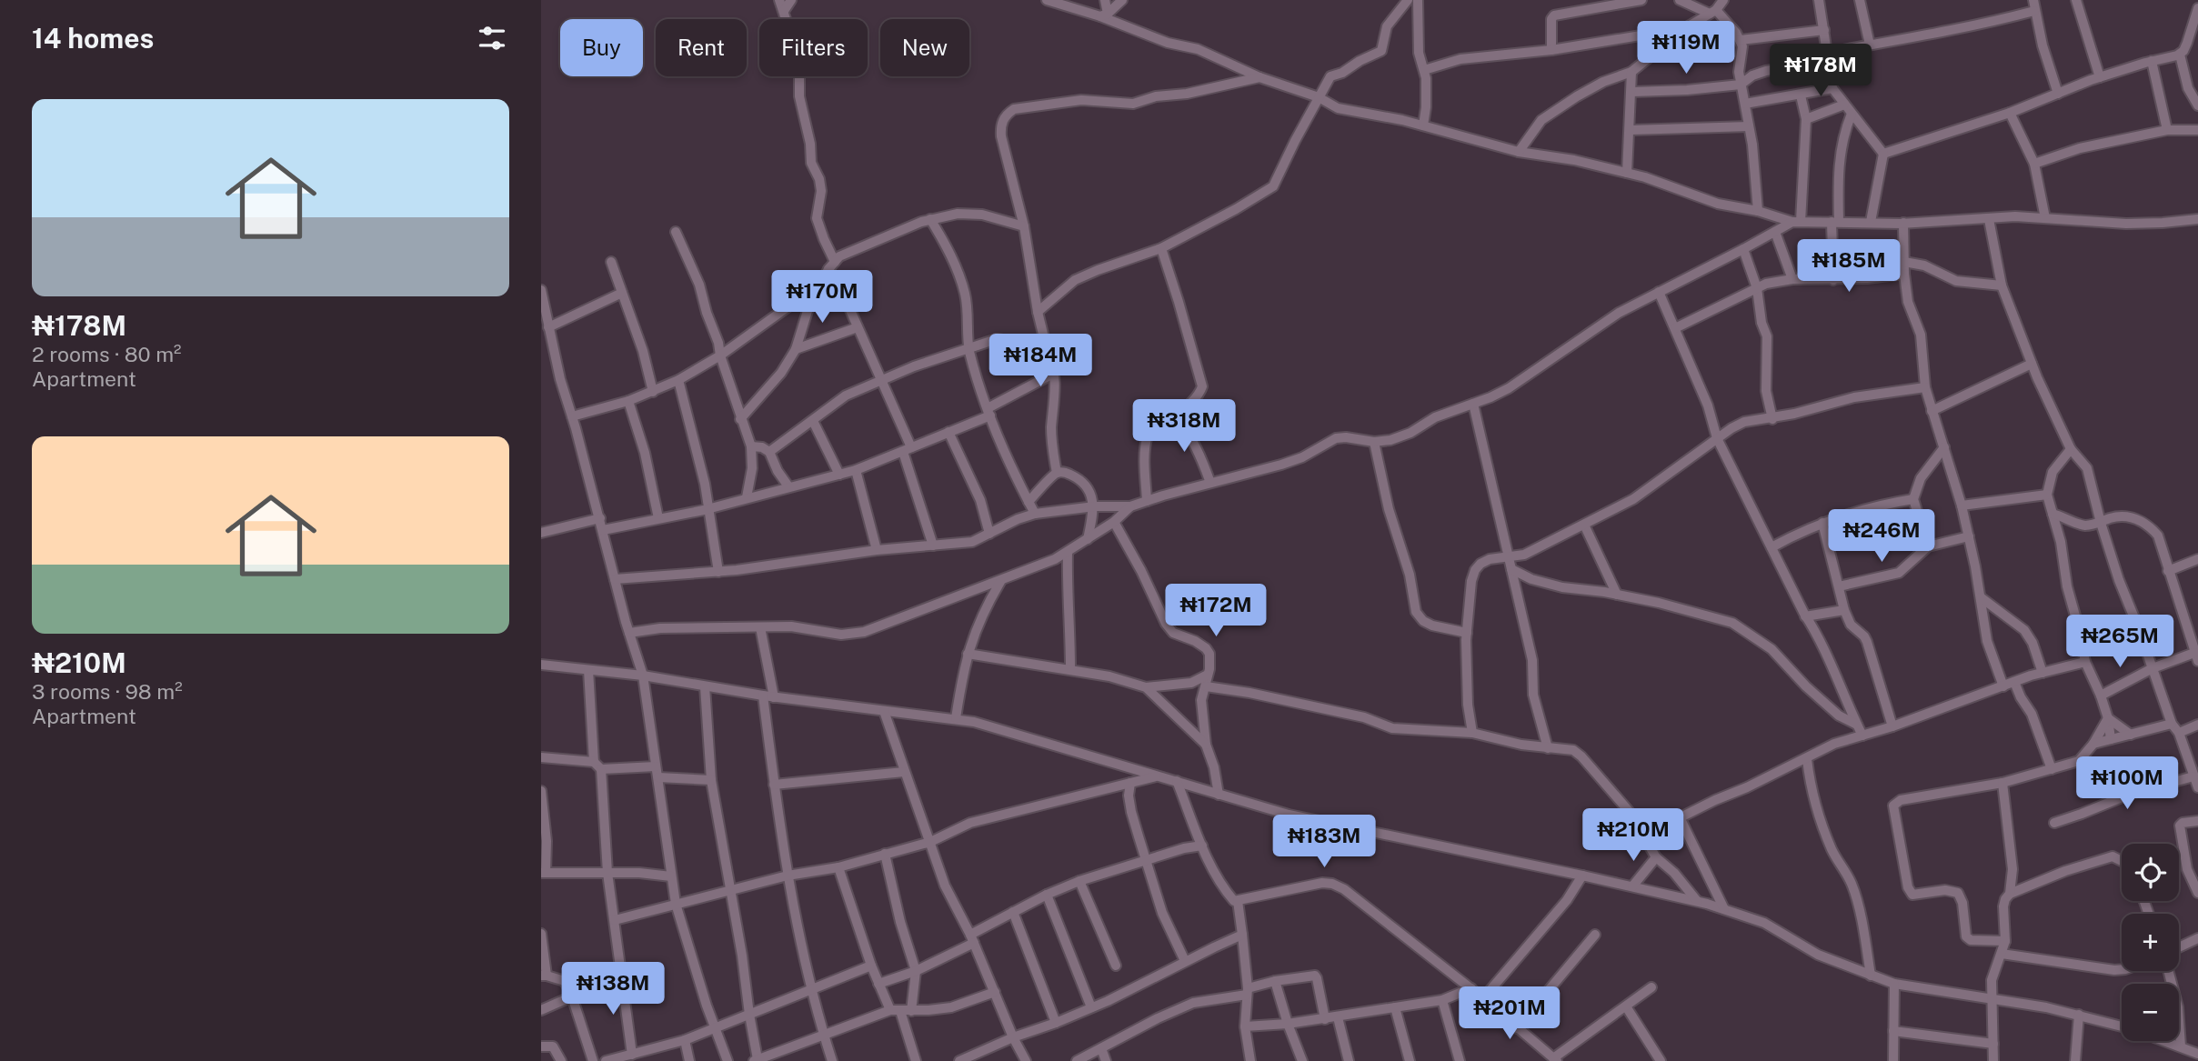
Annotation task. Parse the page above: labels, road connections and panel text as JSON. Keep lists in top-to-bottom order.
{
  "page": {
    "heading": "14 homes",
    "chip": [
      "Buy",
      "Rent",
      "Filters",
      "New"
    ],
    "price": [
      "₦119M",
      "₦178M",
      "₦185M",
      "₦170M",
      "₦184M",
      "₦318M",
      "₦246M",
      "₦172M",
      "₦265M",
      "₦100M",
      "₦210M",
      "₦183M",
      "₦138M",
      "₦201M"
    ],
    "list": [
      {
        "name": "₦178M",
        "note": "2 rooms · 80 m² · Apartment"
      },
      {
        "name": "₦210M",
        "note": "3 rooms · 98 m² · Apartment"
      }
    ],
    "map_buttons": ["+", "−"]
  }
}
